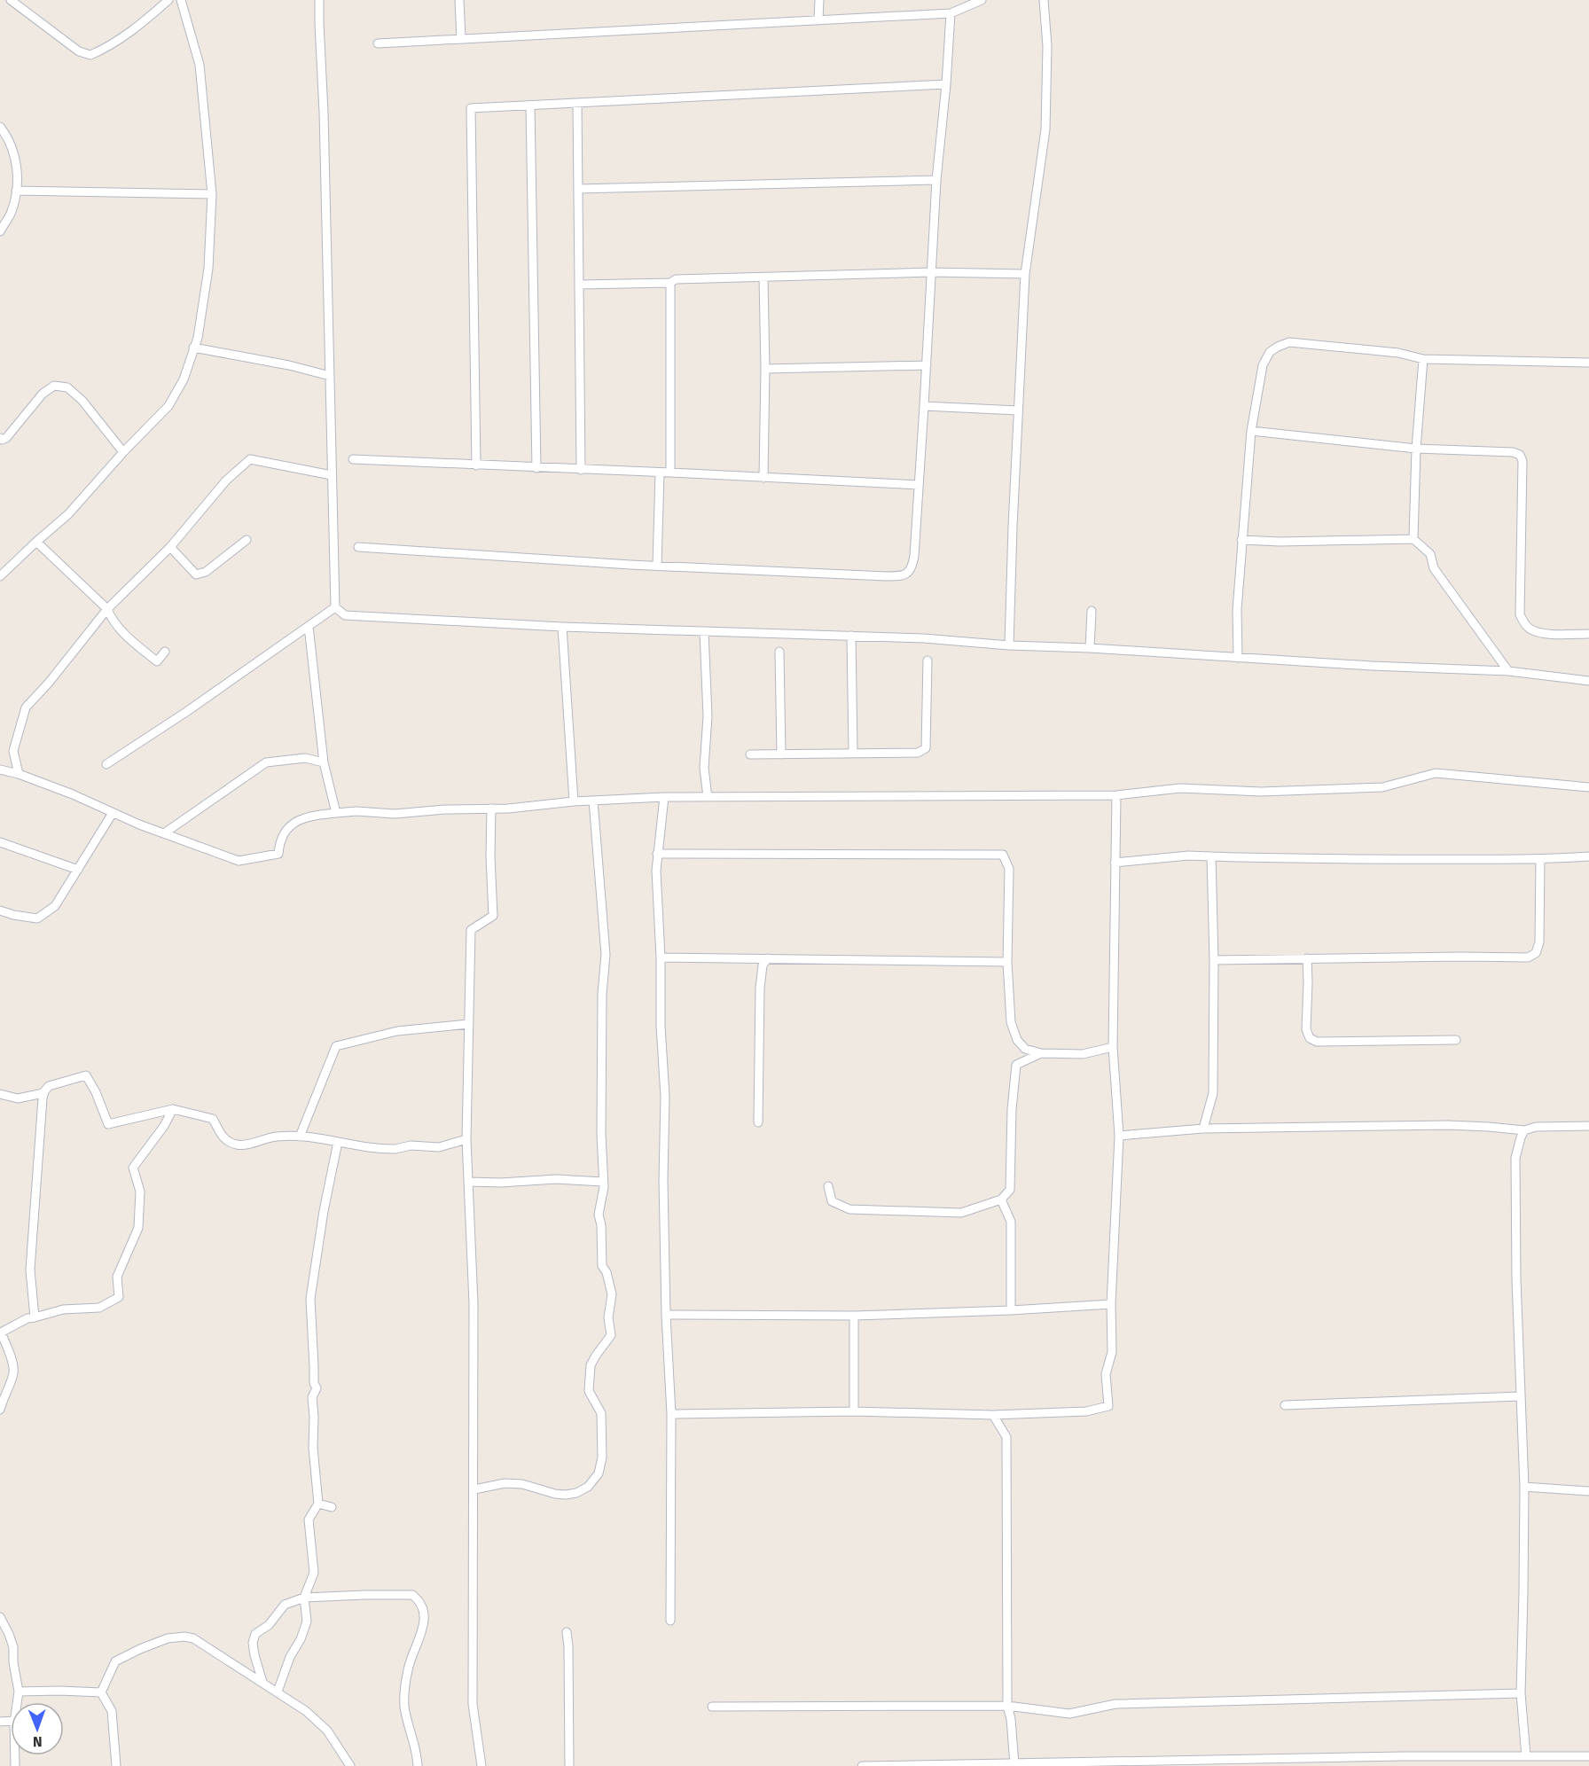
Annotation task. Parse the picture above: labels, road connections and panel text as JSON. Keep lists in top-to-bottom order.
{
  "north": "bottom"
}
